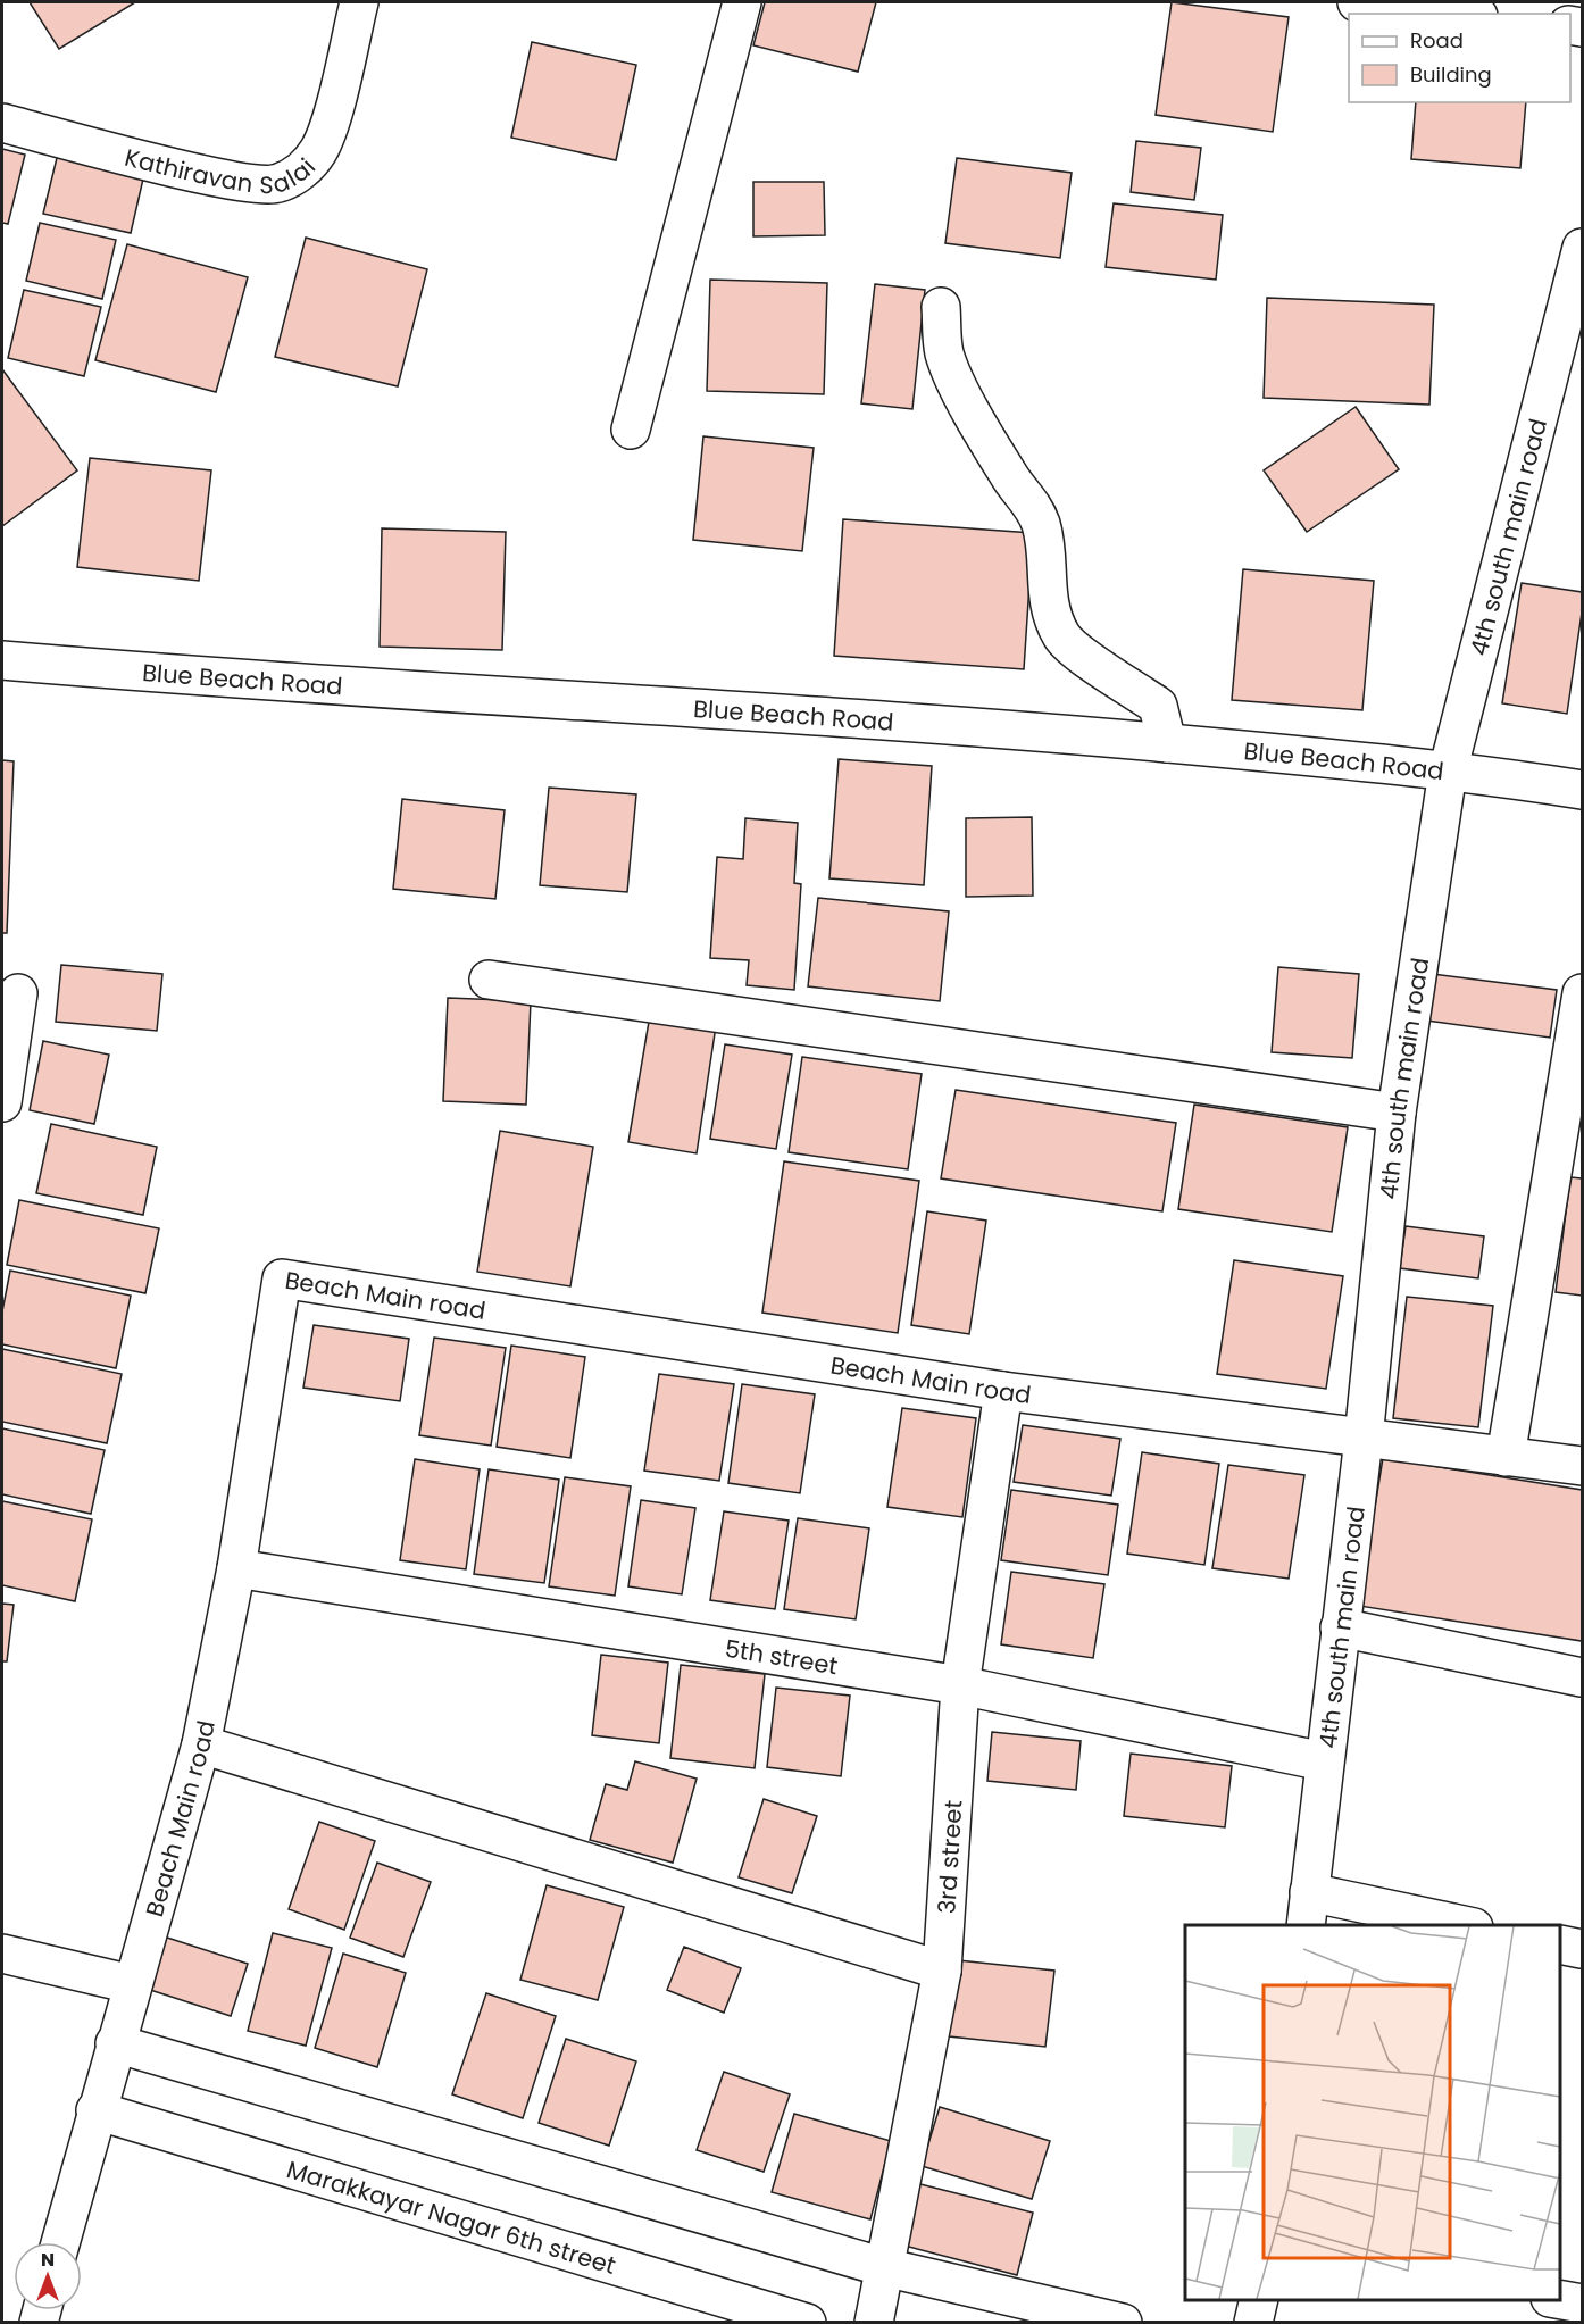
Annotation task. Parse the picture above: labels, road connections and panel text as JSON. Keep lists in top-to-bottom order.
{
  "streets": {
    "street": [
      "Kathiravan Salai",
      "4th south main road",
      "Blue Beach Road",
      "Beach Main road",
      "5th street",
      "3rd street",
      "Marakkayar Nagar 6th street"
    ]
  },
  "crossings": [
    ["4th south main road", "Blue Beach Road"],
    ["4th south main road", "Beach Main road"],
    ["4th south main road", "5th street"],
    ["Beach Main road", "5th street"],
    ["Beach Main road", "3rd street"],
    ["Beach Main road", "Marakkayar Nagar 6th street"],
    ["5th street", "3rd street"]
  ],
  "legend": ["Road", "Building"],
  "north": "top"
}
